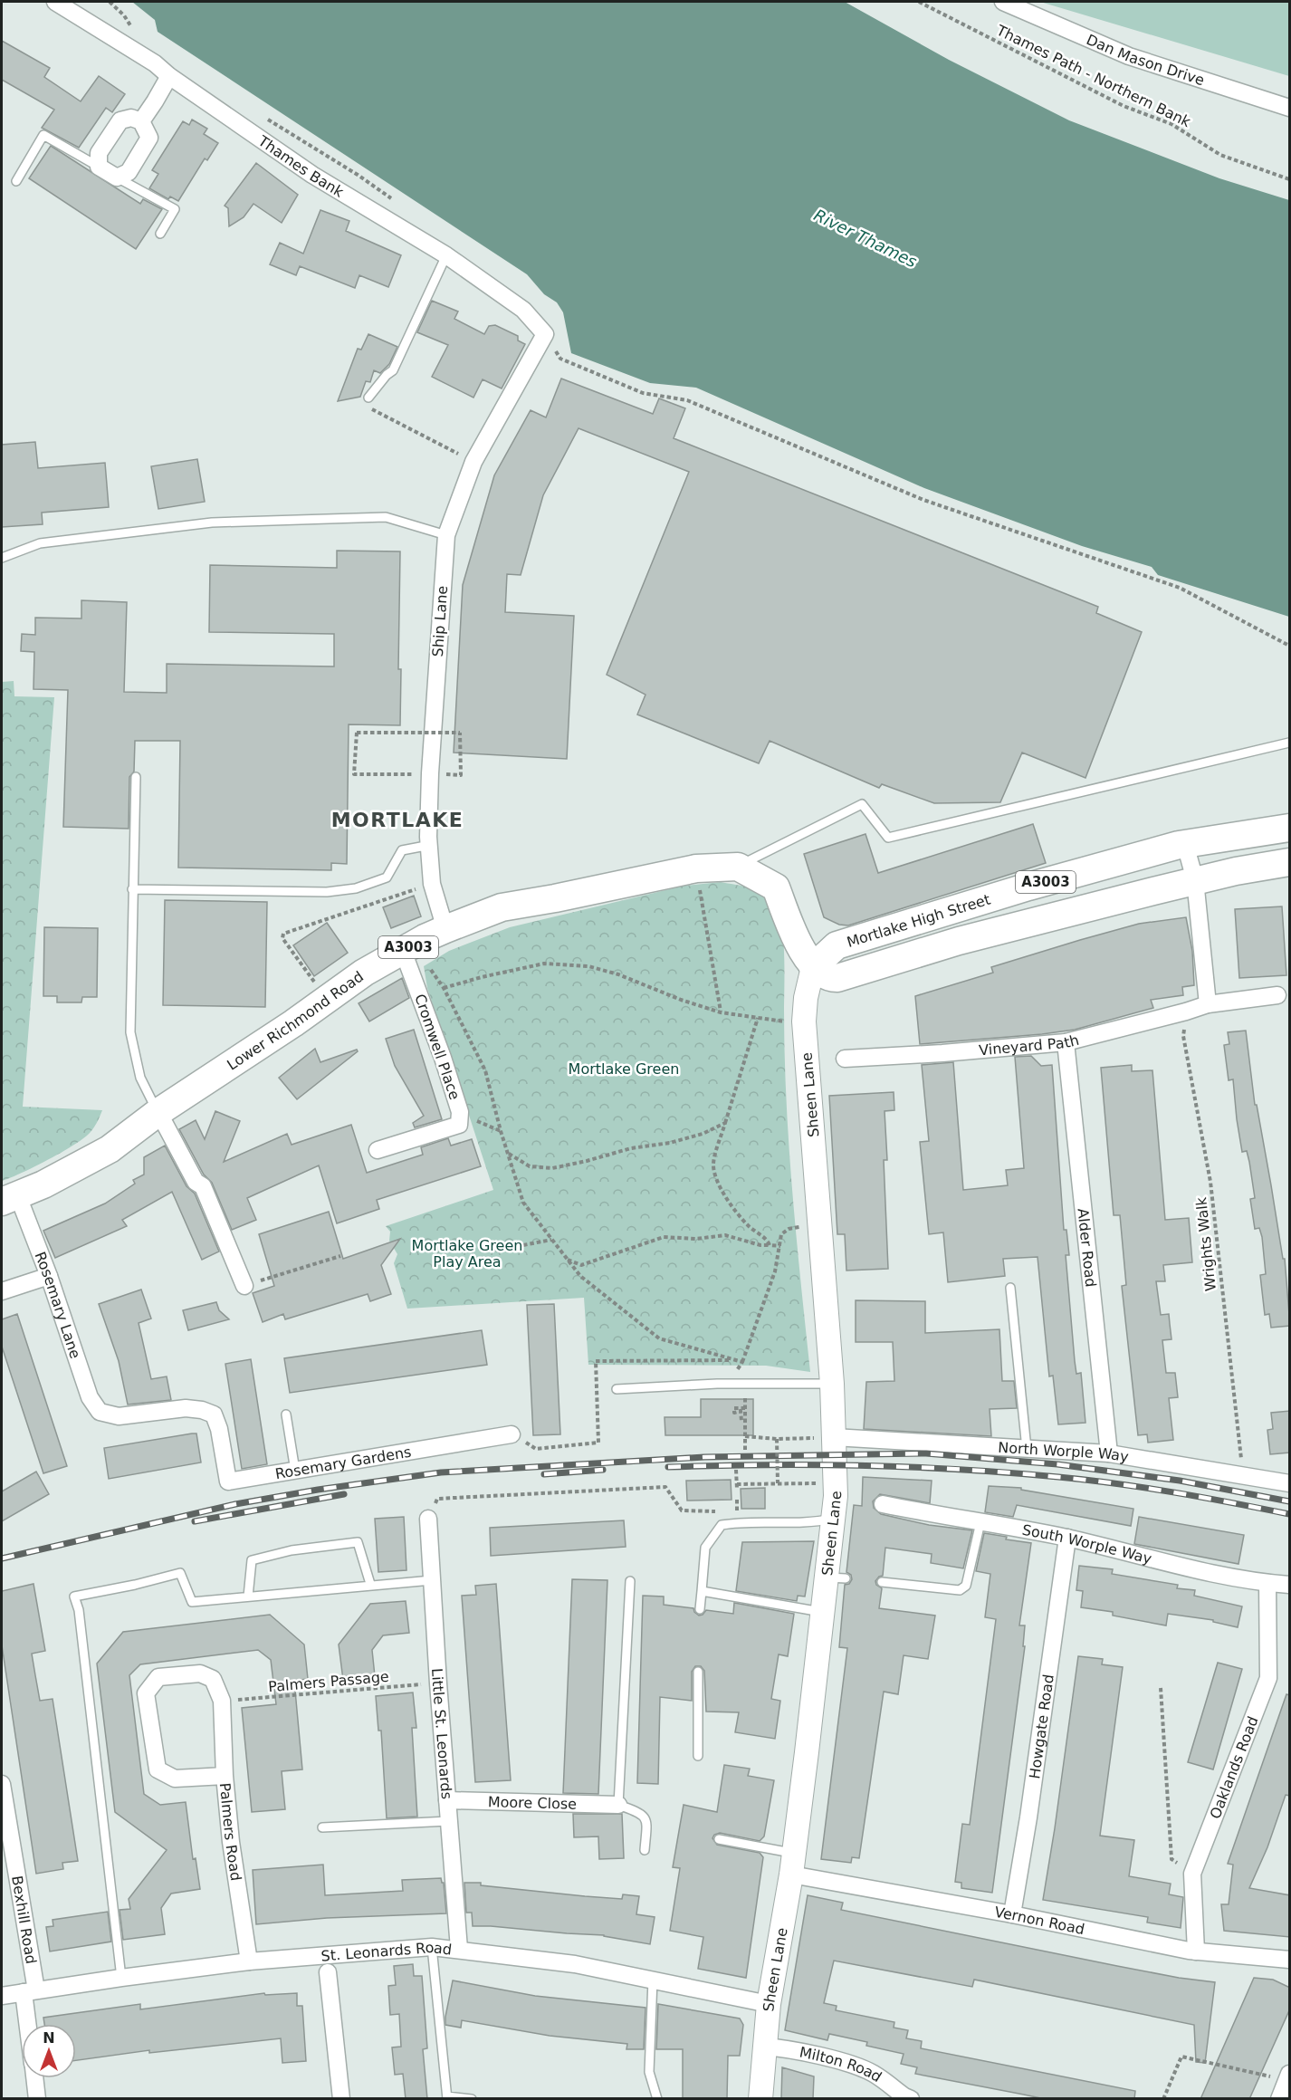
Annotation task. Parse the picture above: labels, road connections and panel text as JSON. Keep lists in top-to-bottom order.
{
  "streets": {
    "main road": [
      "A3003",
      "Mortlake High Street",
      "Lower Richmond Road",
      "Sheen Lane"
    ],
    "street": [
      "Dan Mason Drive",
      "Thames Bank",
      "Ship Lane",
      "Vineyard Path",
      "Cromwell Place",
      "Alder Road",
      "Rosemary Lane",
      "North Worple Way",
      "Rosemary Gardens",
      "South Worple Way",
      "Howgate Road",
      "Little St. Leonards",
      "Oaklands Road",
      "Moore Close",
      "Palmers Road",
      "Bexhill Road",
      "Vernon Road",
      "St. Leonards Road",
      "Milton Road"
    ],
    "path": ["Thames Path - Northern Bank", "Wrights Walk", "Palmers Passage"]
  },
  "crossings": [
    ["Thames Bank", "Ship Lane"],
    ["Ship Lane", "Lower Richmond Road"],
    ["Mortlake High Street", "Sheen Lane"],
    ["Lower Richmond Road", "Cromwell Place"],
    ["Lower Richmond Road", "Rosemary Lane"],
    ["Vineyard Path", "Wrights Walk"],
    ["Vineyard Path", "Alder Road"],
    ["Sheen Lane", "North Worple Way"],
    ["Sheen Lane", "Vernon Road"],
    ["Sheen Lane", "St. Leonards Road"],
    ["Sheen Lane", "Milton Road"],
    ["Wrights Walk", "North Worple Way"],
    ["Alder Road", "North Worple Way"],
    ["Rosemary Lane", "Rosemary Gardens"],
    ["South Worple Way", "Howgate Road"],
    ["South Worple Way", "Oaklands Road"],
    ["Palmers Passage", "Little St. Leonards"],
    ["Palmers Passage", "Palmers Road"],
    ["Howgate Road", "Vernon Road"],
    ["Little St. Leonards", "Moore Close"],
    ["Little St. Leonards", "St. Leonards Road"],
    ["Oaklands Road", "Vernon Road"],
    ["Palmers Road", "St. Leonards Road"],
    ["Bexhill Road", "St. Leonards Road"]
  ],
  "districts": ["MORTLAKE"],
  "water": ["River Thames"],
  "parks": ["Mortlake Green", "Mortlake Green Play Area"],
  "north": "top"
}
